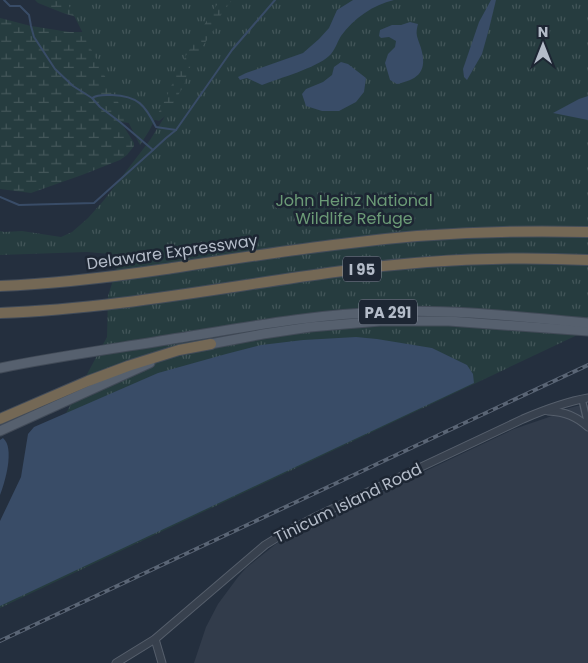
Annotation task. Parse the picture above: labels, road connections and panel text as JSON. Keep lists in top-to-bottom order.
{
  "streets": {
    "highway": ["Delaware Expressway", "I 95"],
    "main road": ["PA 291"],
    "street": ["Tinicum Island Road"]
  },
  "parks": ["John Heinz National Wildlife Refuge"],
  "north": "top"
}
